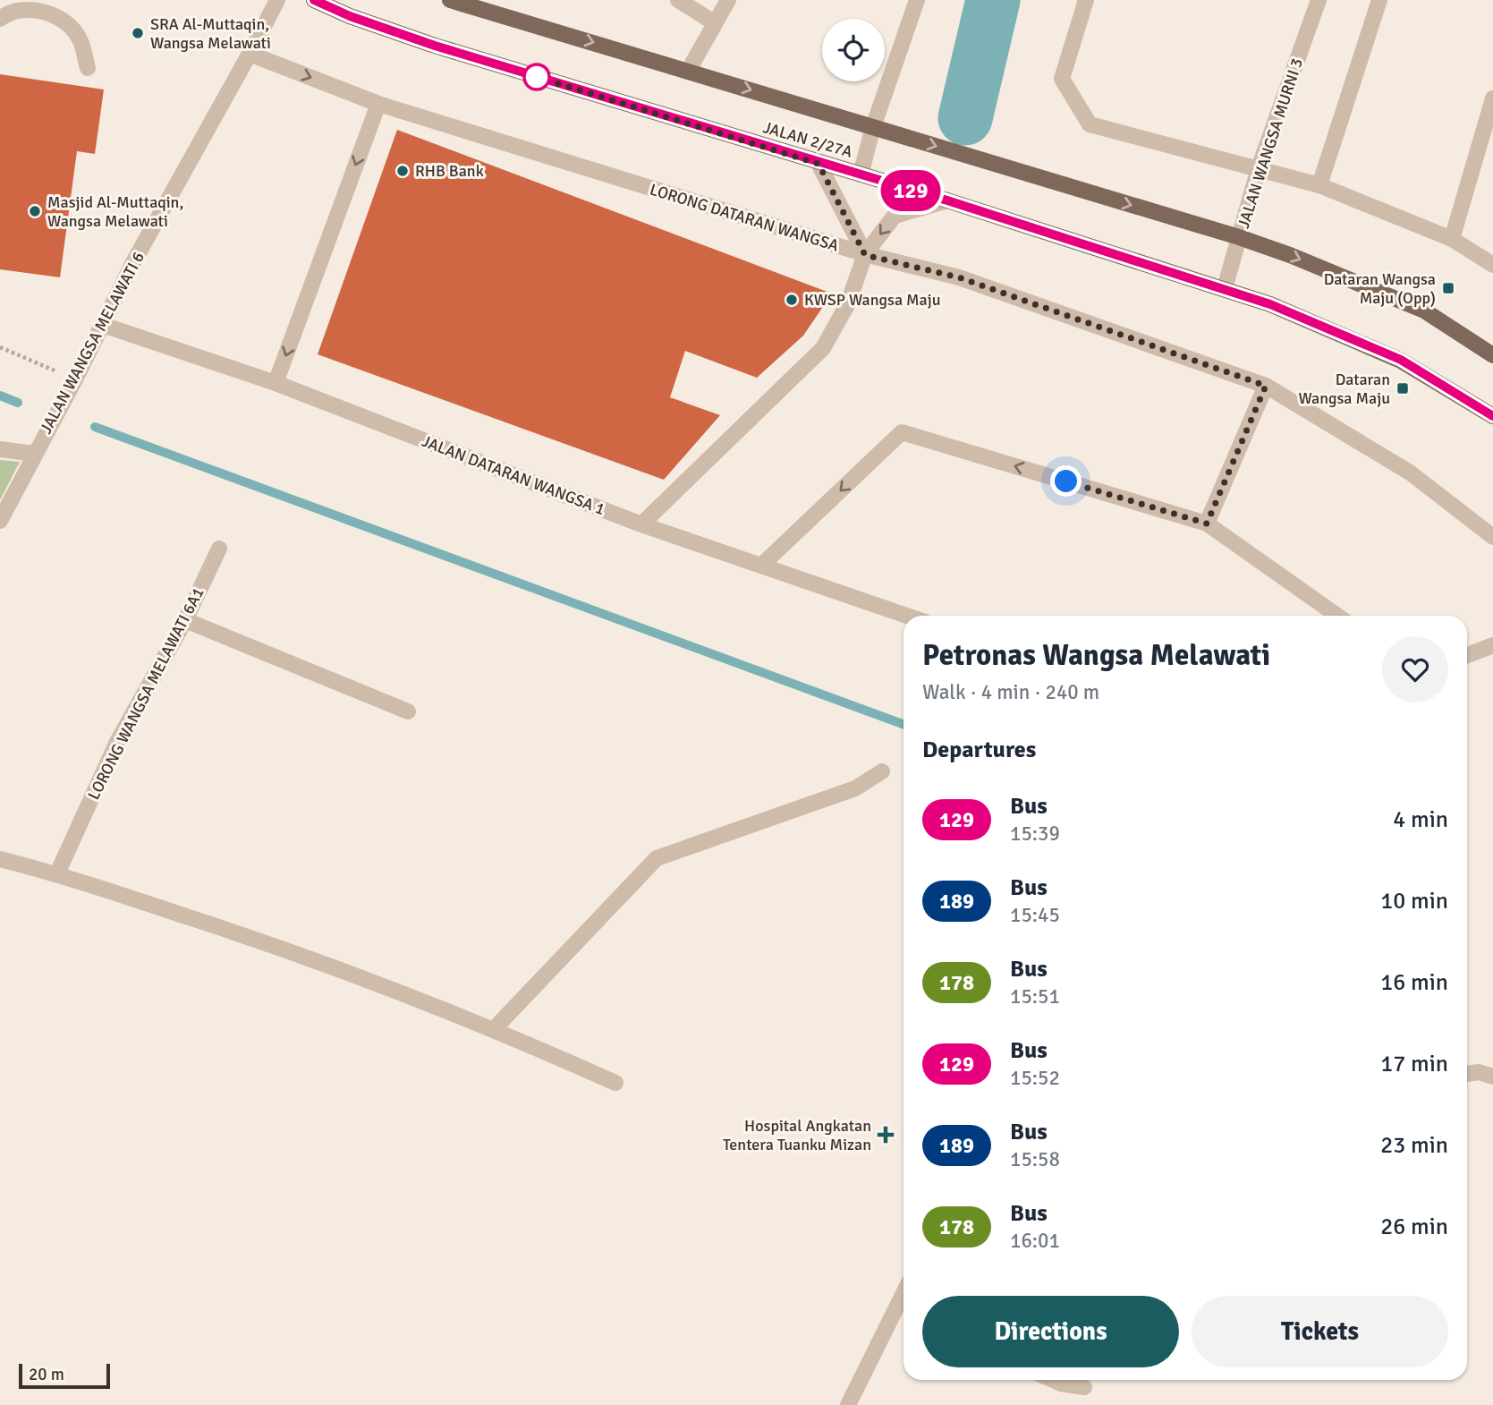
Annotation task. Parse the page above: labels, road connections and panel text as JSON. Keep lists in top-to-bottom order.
{
  "streets": {
    "main road": ["JALAN 2/27A"],
    "street": [
      "JALAN WANGSA MURNI 3",
      "LORONG DATARAN WANGSA",
      "JALAN WANGSA MELAWATI 6",
      "JALAN DATARAN WANGSA 1",
      "LORONG WANGSA MELAWATI 6A1"
    ]
  },
  "crossings": [
    ["JALAN 2/27A", "JALAN WANGSA MURNI 3"],
    ["LORONG DATARAN WANGSA", "JALAN WANGSA MELAWATI 6"],
    ["JALAN WANGSA MELAWATI 6", "JALAN DATARAN WANGSA 1"]
  ],
  "places": {
    "other": [
      "SRA Al-Muttaqin, Wangsa Melawati",
      "RHB Bank",
      "Masjid Al-Muttaqin, Wangsa Melawati",
      "KWSP Wangsa Maju"
    ],
    "transit": ["Dataran Wangsa Maju (Opp)", "Dataran Wangsa Maju"],
    "health": ["Hospital Angkatan Tentera Tuanku Mizan"]
  },
  "lines": ["bus line 129"],
  "scale_bar": "20 m",
  "page": {
    "on_map": "129",
    "heading": [
      ["Petronas Wangsa Melawati", "Walk · 4 min · 240 m"],
      "Departures"
    ],
    "list": [
      {
        "mark": "129",
        "name": "Bus",
        "note": "15:39",
        "value": "4 min"
      },
      {
        "mark": "189",
        "name": "Bus",
        "note": "15:45",
        "value": "10 min"
      },
      {
        "mark": "178",
        "name": "Bus",
        "note": "15:51",
        "value": "16 min"
      },
      {
        "mark": "129",
        "name": "Bus",
        "note": "15:52",
        "value": "17 min"
      },
      {
        "mark": "189",
        "name": "Bus",
        "note": "15:58",
        "value": "23 min"
      },
      {
        "mark": "178",
        "name": "Bus",
        "note": "16:01",
        "value": "26 min"
      }
    ],
    "buttons": ["Directions", "Tickets"],
    "scale": "20 m"
  }
}
